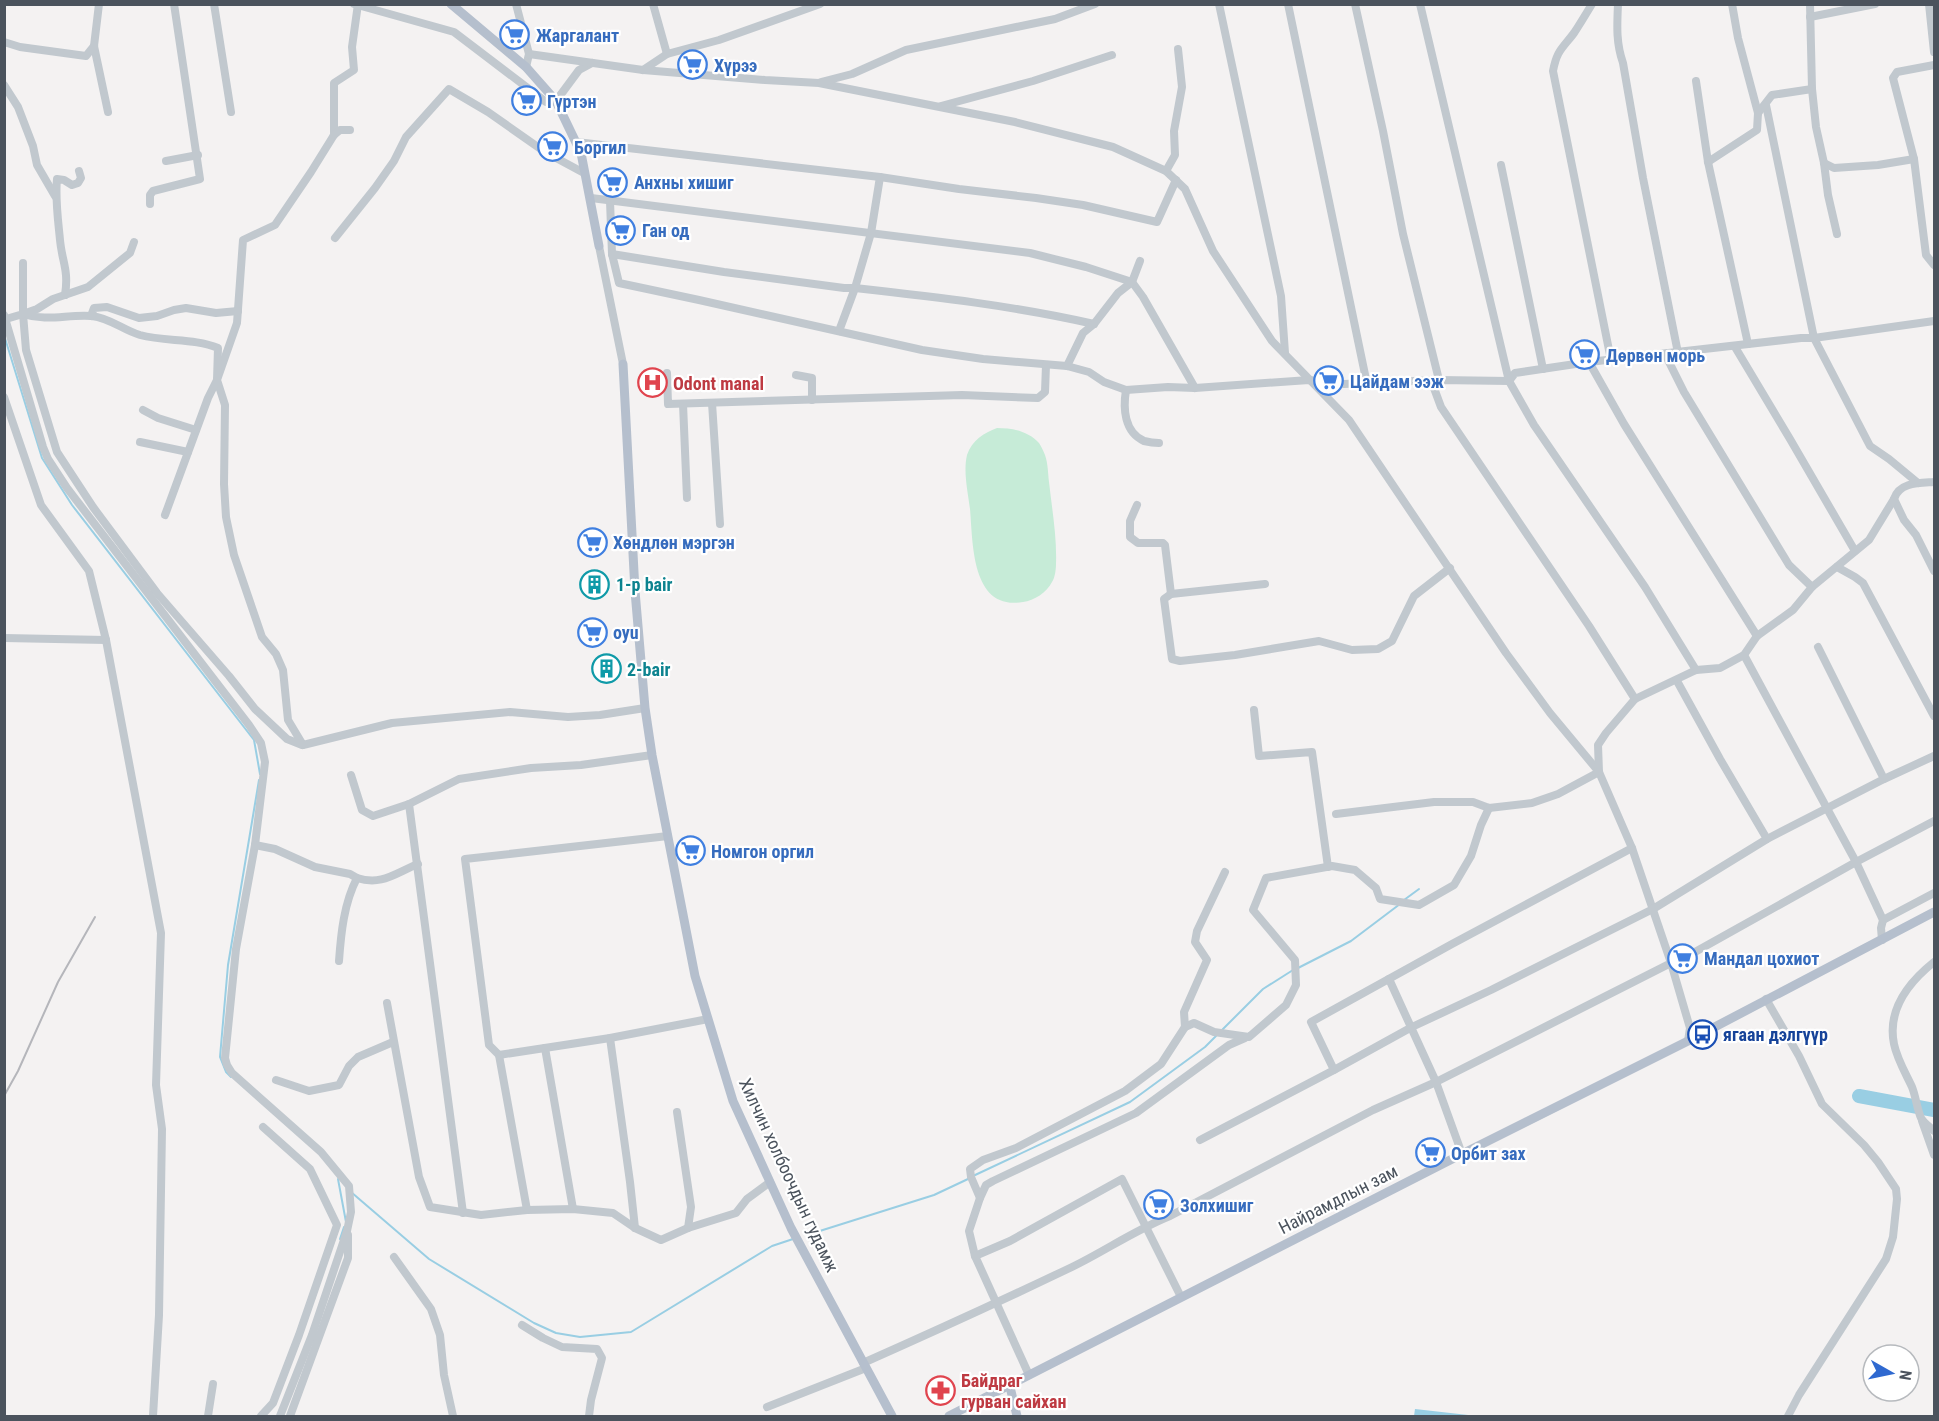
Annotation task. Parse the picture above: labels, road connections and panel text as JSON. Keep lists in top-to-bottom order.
{
  "streets": {
    "main road": ["Хилчин холбоочдын гудамж", "Найрамдлын зам"]
  },
  "places": {
    "supermarket": [
      "Жаргалант",
      "Хүрээ",
      "Гүртэн",
      "Боргил",
      "Анхны хишиг",
      "Ган од",
      "Дөрвөн морь",
      "Цайдам ээж",
      "Хөндлөн мэргэн",
      "oyu",
      "Номгон оргил",
      "Мандал цохиот",
      "Орбит зах",
      "Золхишиг"
    ],
    "hospital": ["Odont manal"],
    "building": ["1-p bair", "2-bair"],
    "bus stop": ["ягаан дэлгүүр"],
    "pharmacy": ["Байдраг гурван сайхан"]
  },
  "north": "right"
}
